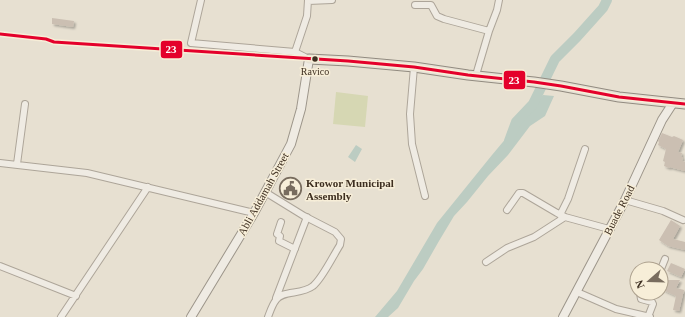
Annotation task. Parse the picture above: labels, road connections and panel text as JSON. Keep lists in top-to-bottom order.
{
  "streets": {
    "street": ["Abli Addamah Street", "Buade Road"]
  },
  "places": {
    "other": ["Ravico"],
    "public building": ["Krowor Municipal Assembly"]
  },
  "lines": ["transit line 23"],
  "north": "left"
}
